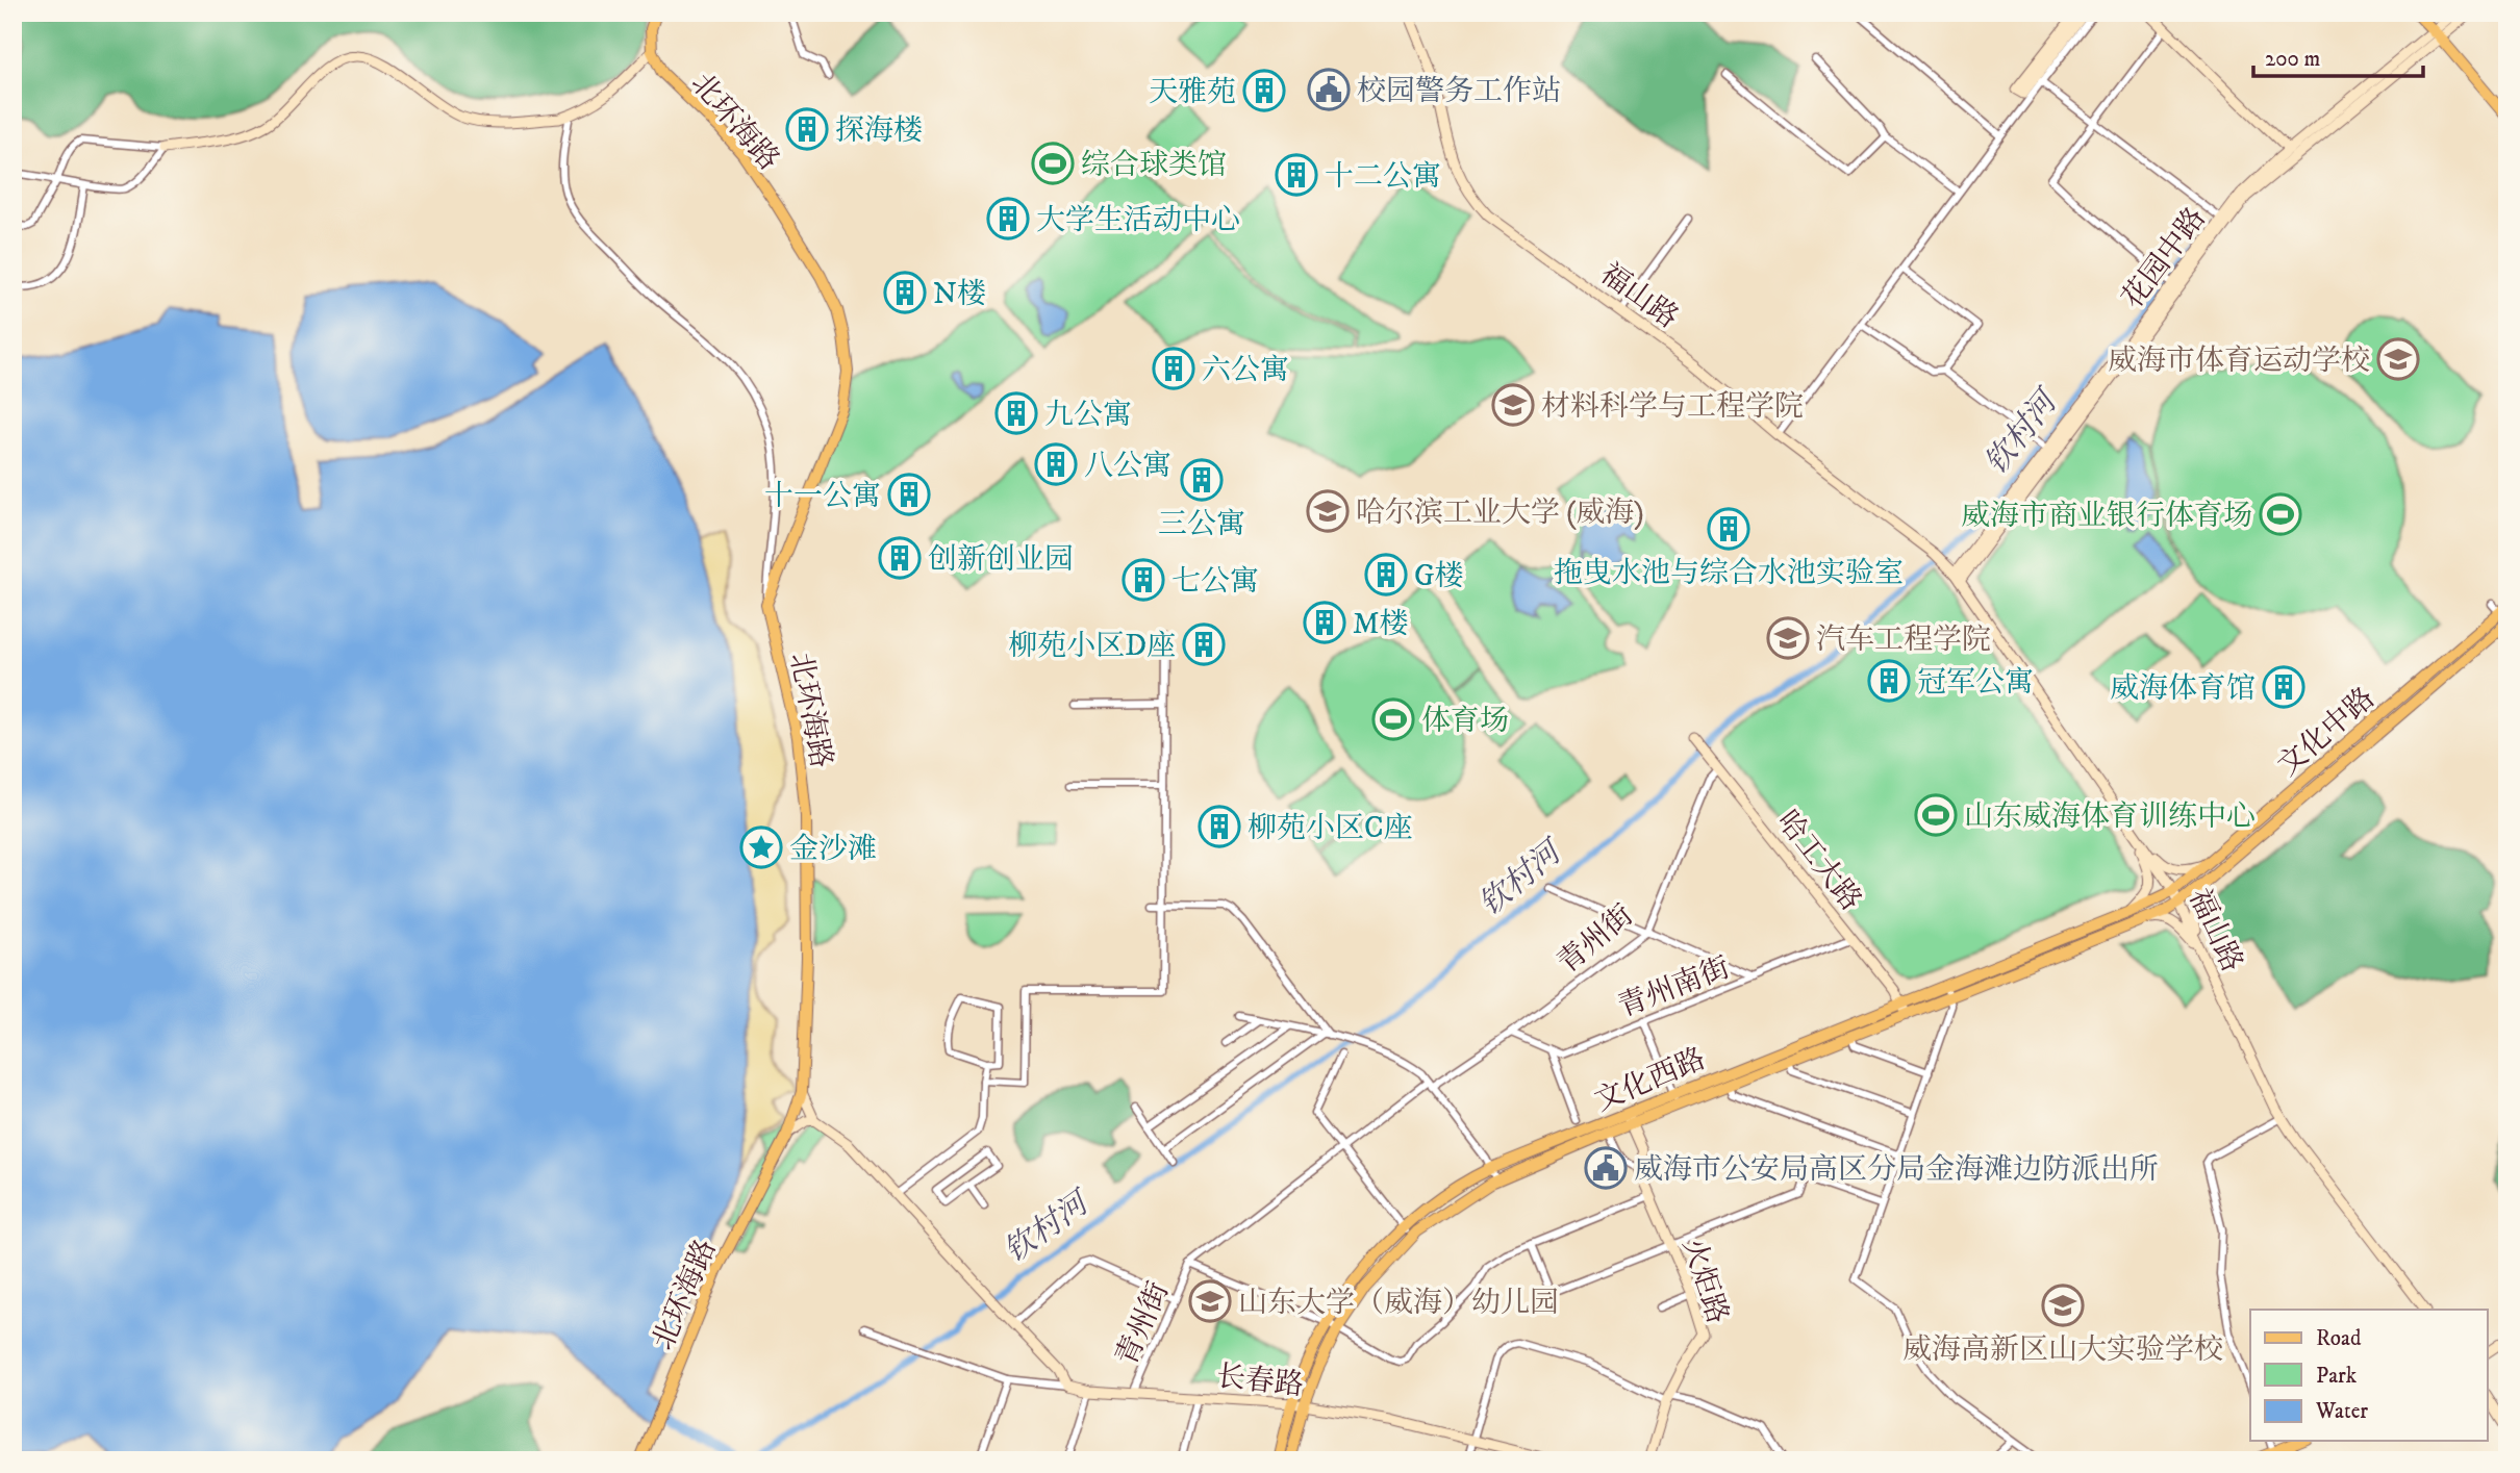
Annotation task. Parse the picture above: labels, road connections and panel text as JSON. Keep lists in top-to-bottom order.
{
  "streets": {
    "main road": [
      "北环海路",
      "花园中路",
      "福山路",
      "文化中路",
      "哈工大路",
      "文化西路",
      "火炬路",
      "长春路"
    ],
    "street": ["青州街", "青州南街"]
  },
  "crossings": [
    ["花园中路", "福山路"],
    ["福山路", "文化中路"],
    ["福山路", "文化西路"],
    ["文化中路", "文化西路"],
    ["哈工大路", "青州街"],
    ["哈工大路", "青州南街"],
    ["哈工大路", "文化西路"],
    ["青州街", "长春路"],
    ["文化西路", "火炬路"],
    ["文化西路", "长春路"]
  ],
  "water": ["钦村河"],
  "places": {
    "public building": ["校园警务工作站", "威海市公安局高区分局金海滩边防派出所"],
    "building": [
      "天雅苑",
      "探海楼",
      "十二公寓",
      "大学生活动中心",
      "N楼",
      "六公寓",
      "九公寓",
      "八公寓",
      "三公寓",
      "十一公寓",
      "拖曳水池与综合水池实验室",
      "创新创业园",
      "G楼",
      "七公寓",
      "M楼",
      "柳苑小区D座",
      "冠军公寓",
      "威海体育馆",
      "柳苑小区C座"
    ],
    "sports": [
      "综合球类馆",
      "威海市商业银行体育场",
      "体育场",
      "山东威海体育训练中心"
    ],
    "school or university": [
      "威海市体育运动学校",
      "材料科学与工程学院",
      "哈尔滨工业大学 (威海)",
      "汽车工程学院",
      "山东大学（威海）幼儿园",
      "威海高新区山大实验学校"
    ],
    "place": ["金沙滩"]
  },
  "legend": ["Road", "Park", "Water"],
  "scale_bar": "200 m"
}
